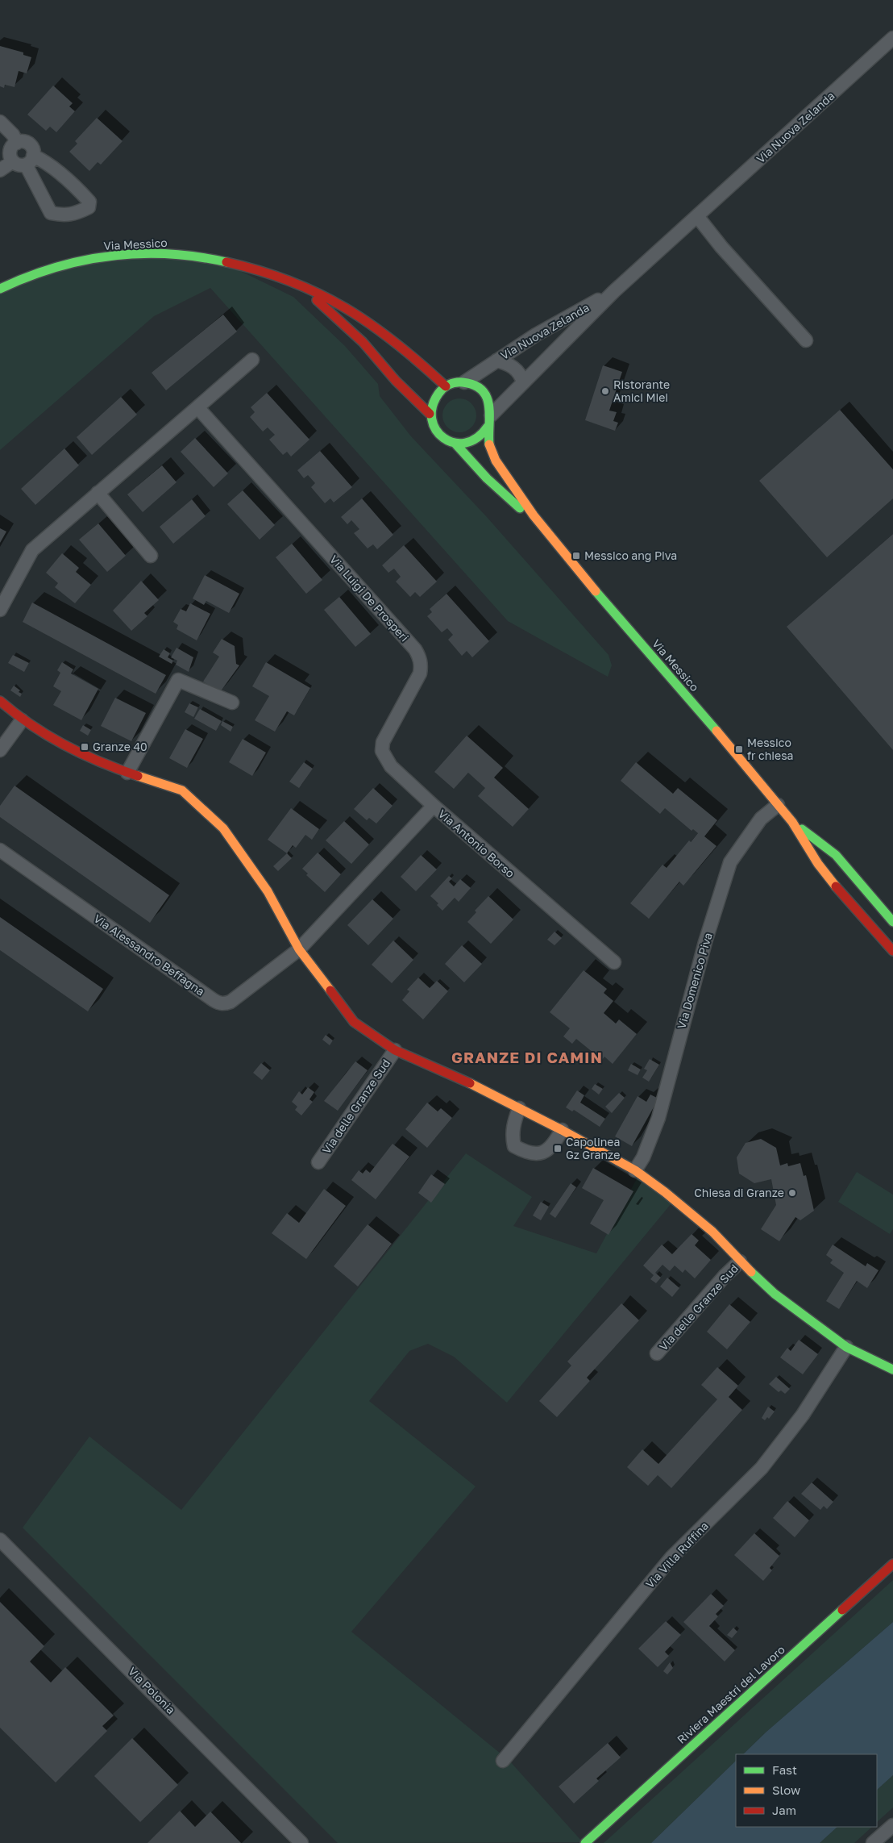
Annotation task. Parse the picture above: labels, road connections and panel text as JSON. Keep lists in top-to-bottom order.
{
  "streets": {
    "street": [
      "Via Nuova Zelanda",
      "Via Messico",
      "Via Luigi De Prosperi",
      "Via Antonio Borso",
      "Via Alessandro Beffagna",
      "Via Domenico Piva",
      "Via delle Granze Sud",
      "Via Villa Ruffina",
      "Via Polonia",
      "Riviera Maestri del Lavoro"
    ]
  },
  "crossings": [
    ["Via Nuova Zelanda", "Via Messico"],
    ["Via Messico", "Via Domenico Piva"],
    ["Via Luigi De Prosperi", "Via Antonio Borso"],
    ["Via Antonio Borso", "Via Alessandro Beffagna"],
    ["Via Antonio Borso", "Via delle Granze Sud"],
    ["Via Alessandro Beffagna", "Via delle Granze Sud"],
    ["Via Domenico Piva", "Via delle Granze Sud"],
    ["Via delle Granze Sud", "Via Villa Ruffina"]
  ],
  "districts": ["GRANZE DI CAMIN"],
  "places": {
    "other": ["Ristorante Amici Miei", "Chiesa di Granze"],
    "transit": [
      "Messico ang Piva",
      "Granze 40",
      "Messico fr chiesa",
      "Capolinea Gz Granze"
    ]
  },
  "legend": ["Fast", "Slow", "Jam"]
}
